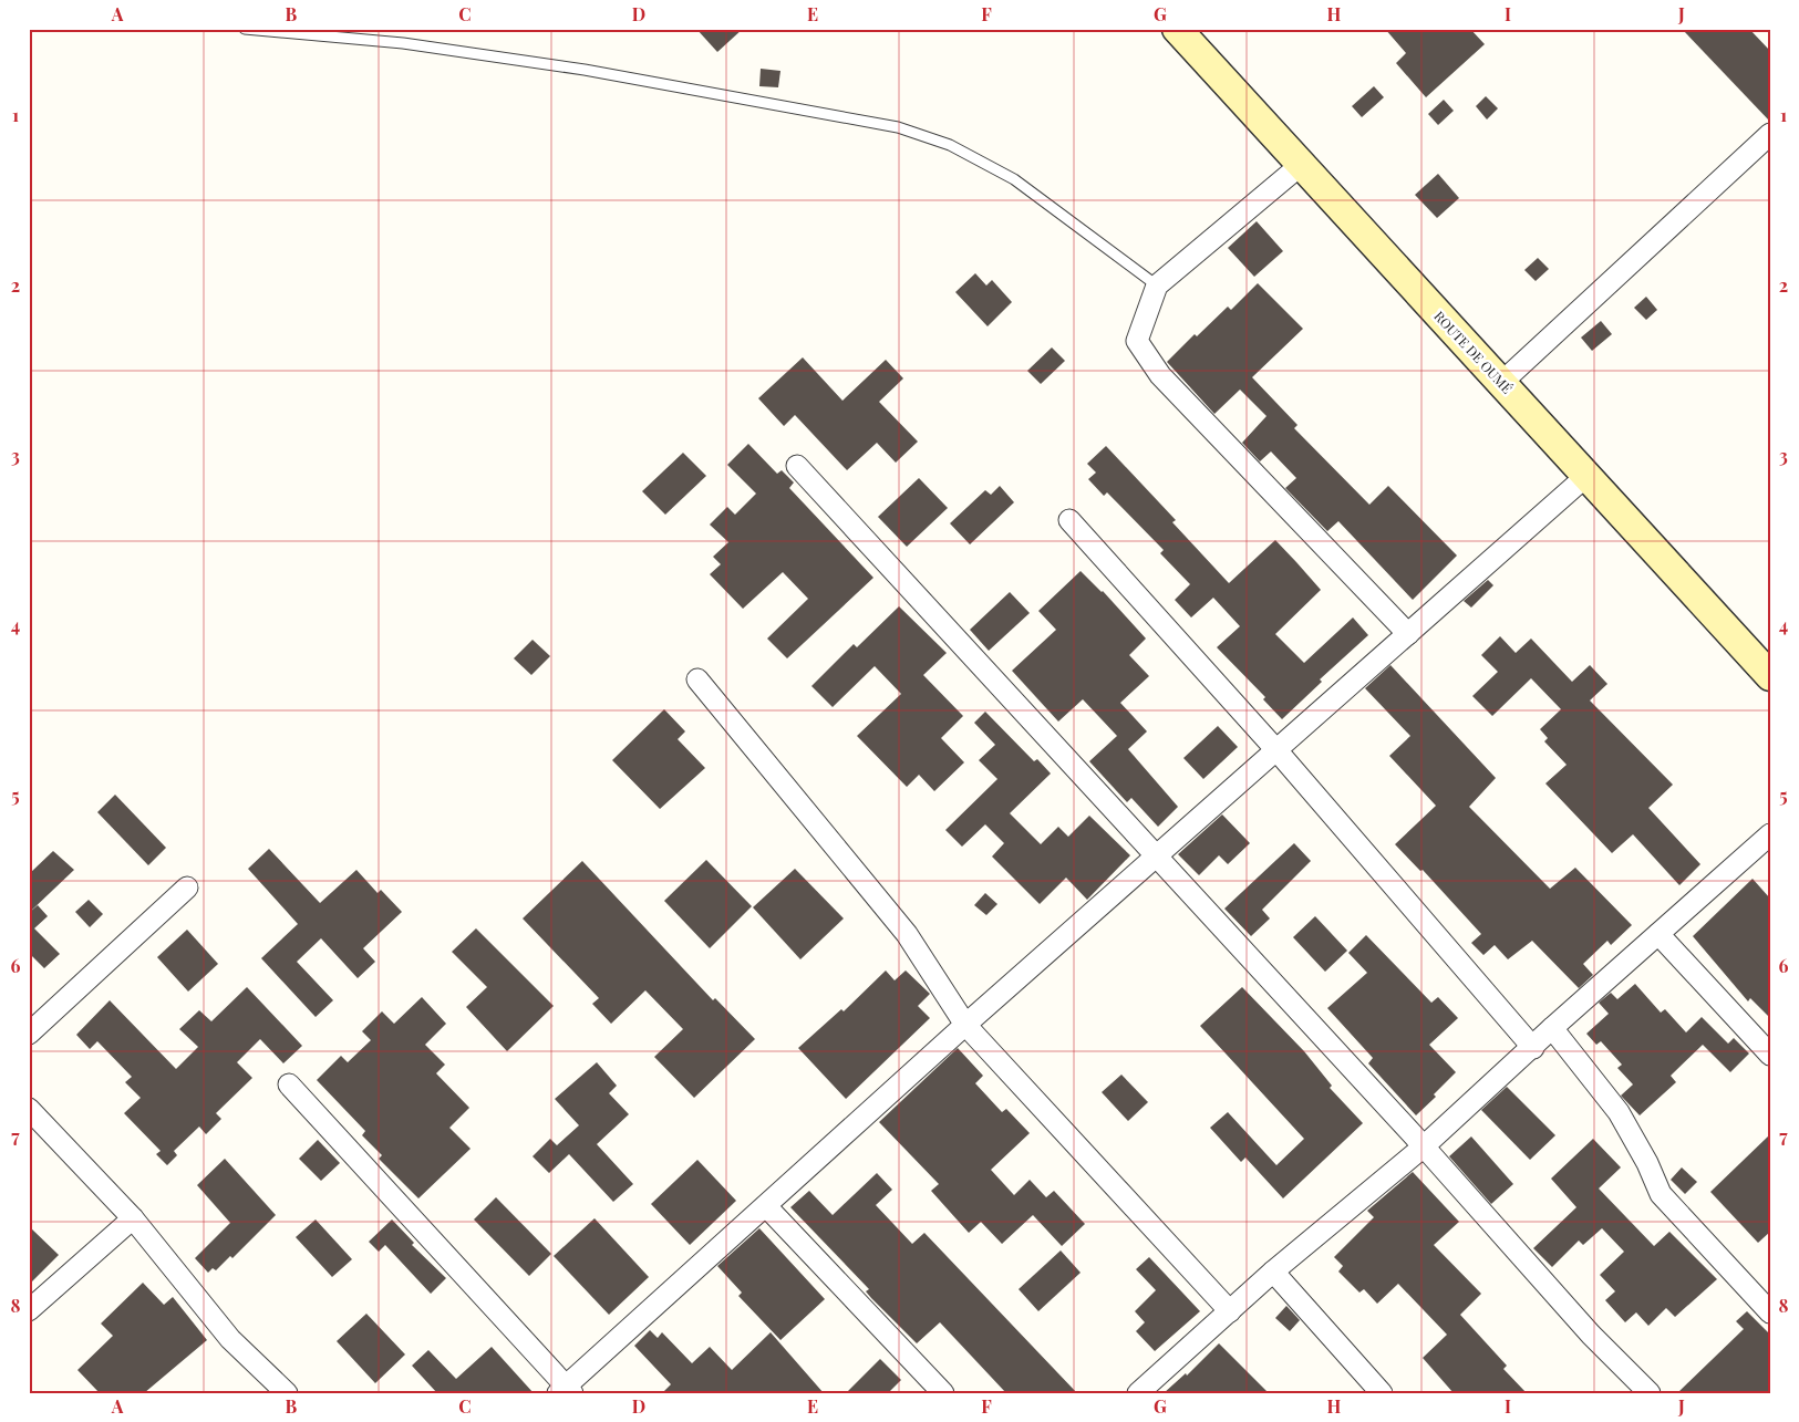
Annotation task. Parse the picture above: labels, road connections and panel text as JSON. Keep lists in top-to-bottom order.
{
  "streets": {
    "street": ["ROUTE DE OUMÉ"]
  },
  "grid": {
    "columns": [
      "A",
      "B",
      "C",
      "D",
      "E",
      "F",
      "G",
      "H",
      "I",
      "J"
    ],
    "rows": [
      "1",
      "2",
      "3",
      "4",
      "5",
      "6",
      "7",
      "8"
    ]
  }
}
